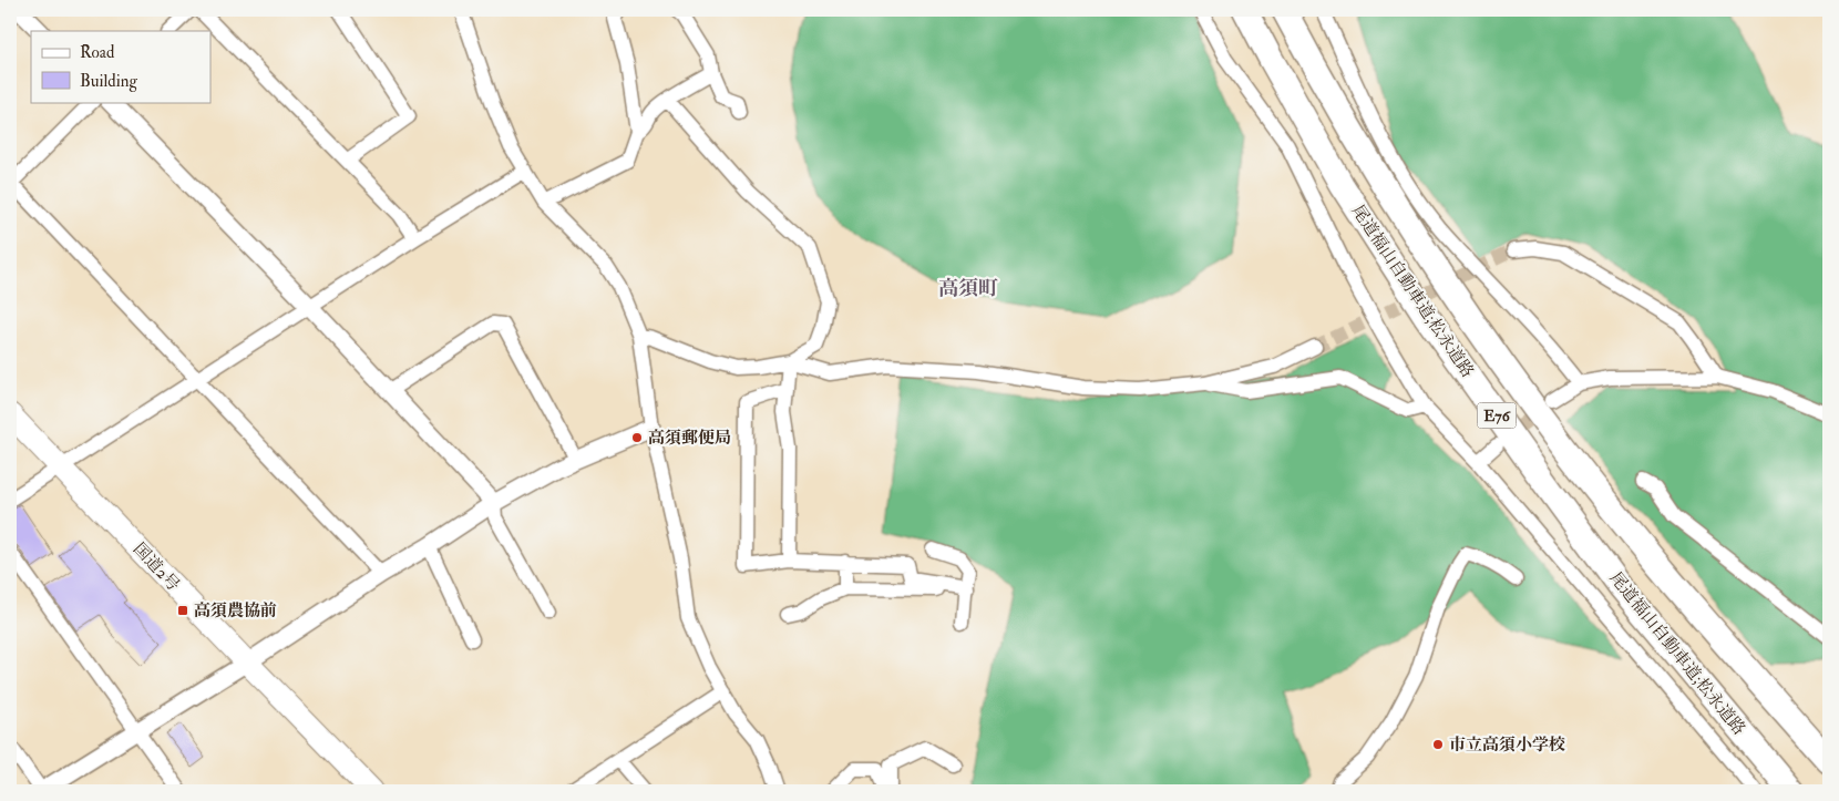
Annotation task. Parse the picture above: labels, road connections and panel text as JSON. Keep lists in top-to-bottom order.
{
  "streets": {
    "highway": ["尾道福山自動車道;松永道路", "E76", "国道2号"]
  },
  "districts": ["高須町"],
  "places": {
    "other": ["高須郵便局", "市立高須小学校"],
    "transit": ["高須農協前"]
  },
  "legend": ["Road", "Building"]
}
